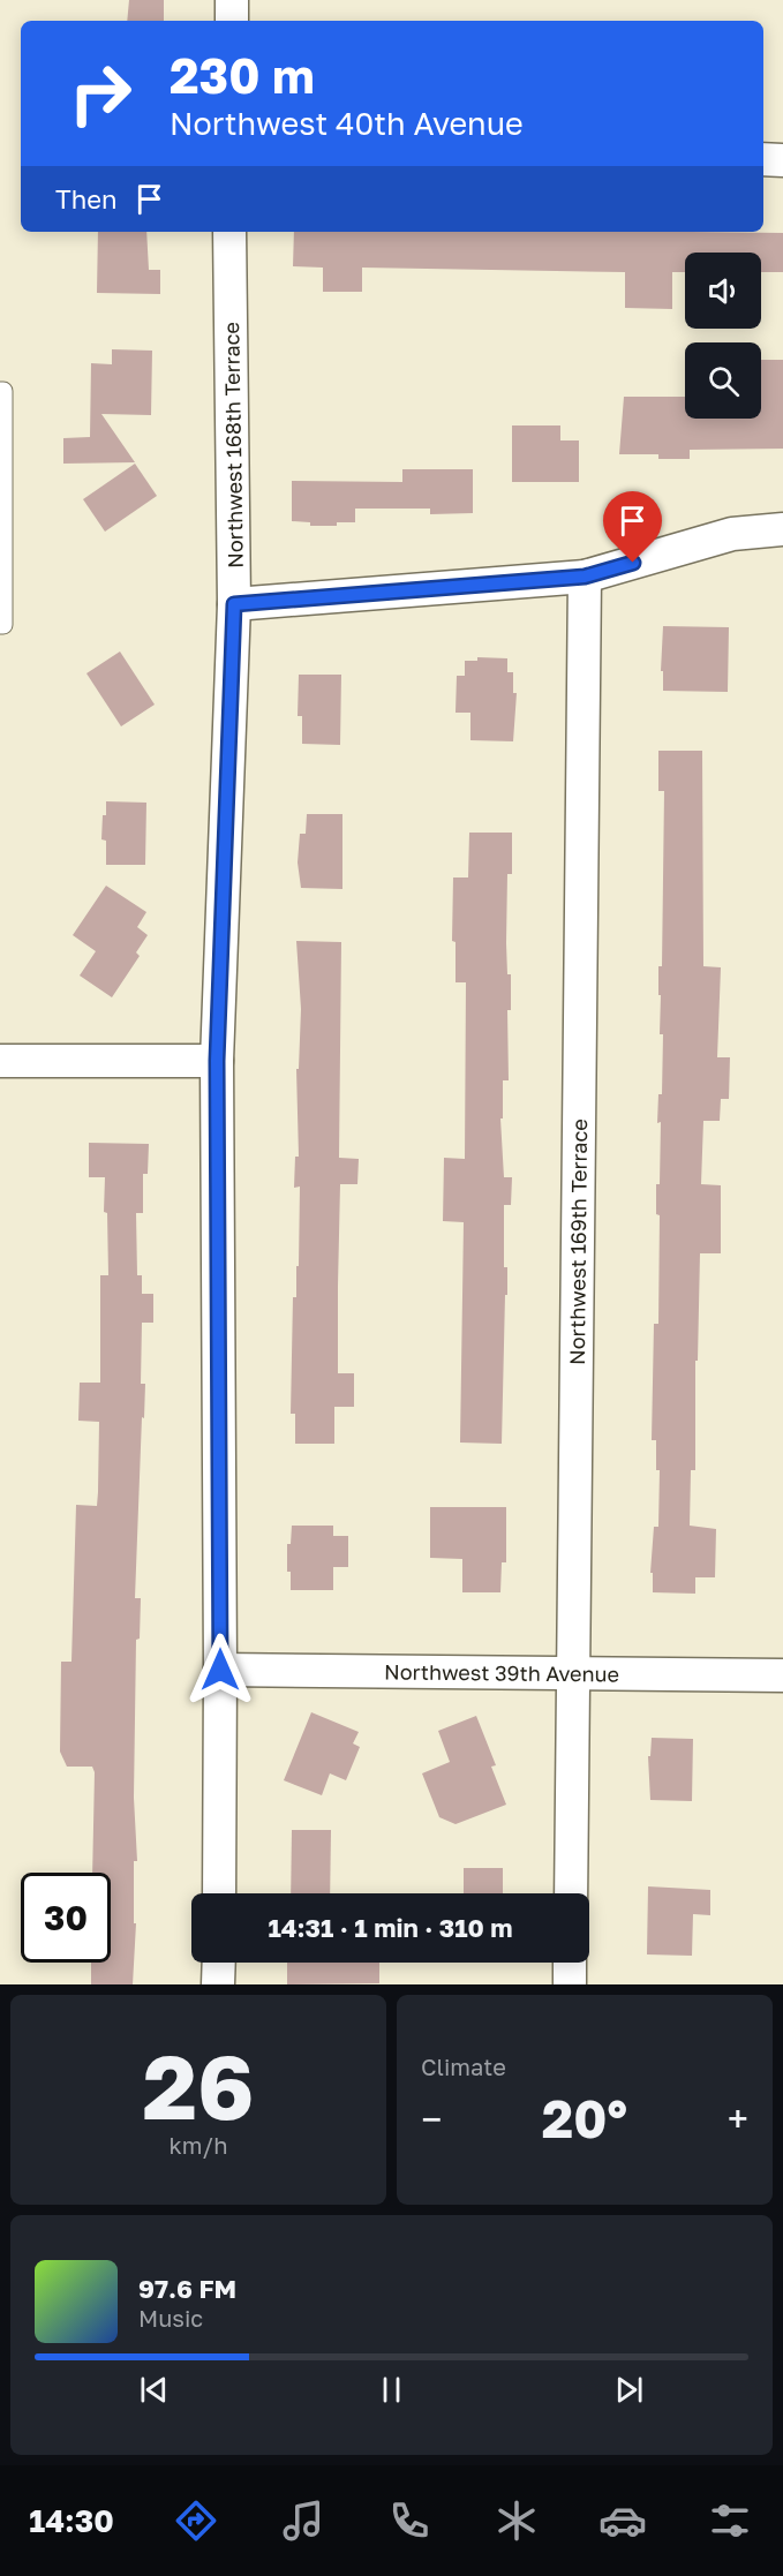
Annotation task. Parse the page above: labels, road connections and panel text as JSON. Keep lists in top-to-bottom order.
{
  "streets": {
    "street": ["Northwest 168th Terrace", "Northwest 169th Terrace", "Northwest 39th Avenue"]
  },
  "crossings": [
    ["Northwest 168th Terrace", "Northwest 39th Avenue"],
    ["Northwest 169th Terrace", "Northwest 39th Avenue"]
  ],
  "page": {
    "turn": ["230 m", "Northwest 40th Avenue"],
    "then": "Then",
    "limit": "30",
    "trip": "14:31 · 1 min · 310 m",
    "tile": [
      ["26", "km/h"],
      "Climate"
    ],
    "heat": ["−", "20°", "+"],
    "song": ["97.6 FM", "Music"],
    "tabs": "14:30"
  }
}
